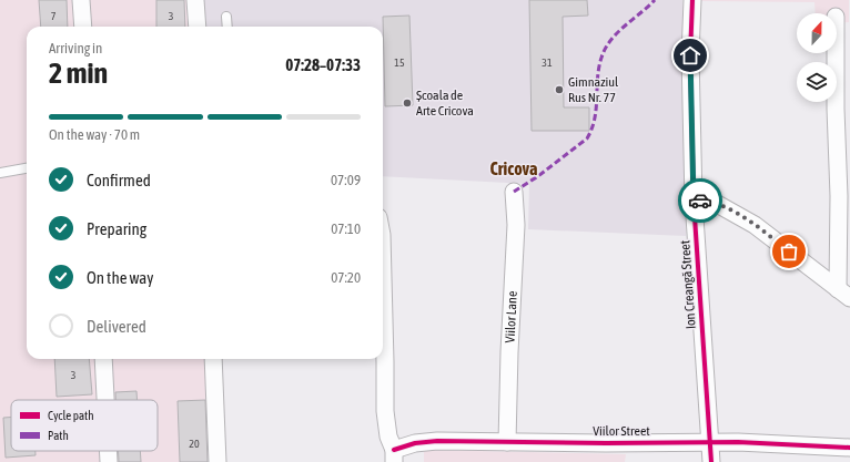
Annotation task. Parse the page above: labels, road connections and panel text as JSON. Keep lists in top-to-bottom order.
{
  "streets": {
    "street": ["Ion Creangă Street", "Viilor Lane", "Viilor Street"]
  },
  "crossings": [
    ["Ion Creangă Street", "Viilor Street"],
    ["Viilor Lane", "Viilor Street"]
  ],
  "districts": ["Cricova"],
  "places": ["Gimnaziul Rus Nr. 77", "Școala de Arte Cricova"],
  "house_numbers": [
    "7",
    "3",
    "15",
    "31",
    "3",
    "20"
  ],
  "legend": ["Cycle path", "Path"],
  "north": "top",
  "page": {
    "heading": ["2 min", "Arriving in", "07:28–07:33"],
    "bar": "On the way · 70 m",
    "list": [
      ["Confirmed", "07:09"],
      ["Preparing", "07:10"],
      ["On the way", "07:20"],
      "Delivered"
    ]
  }
}
